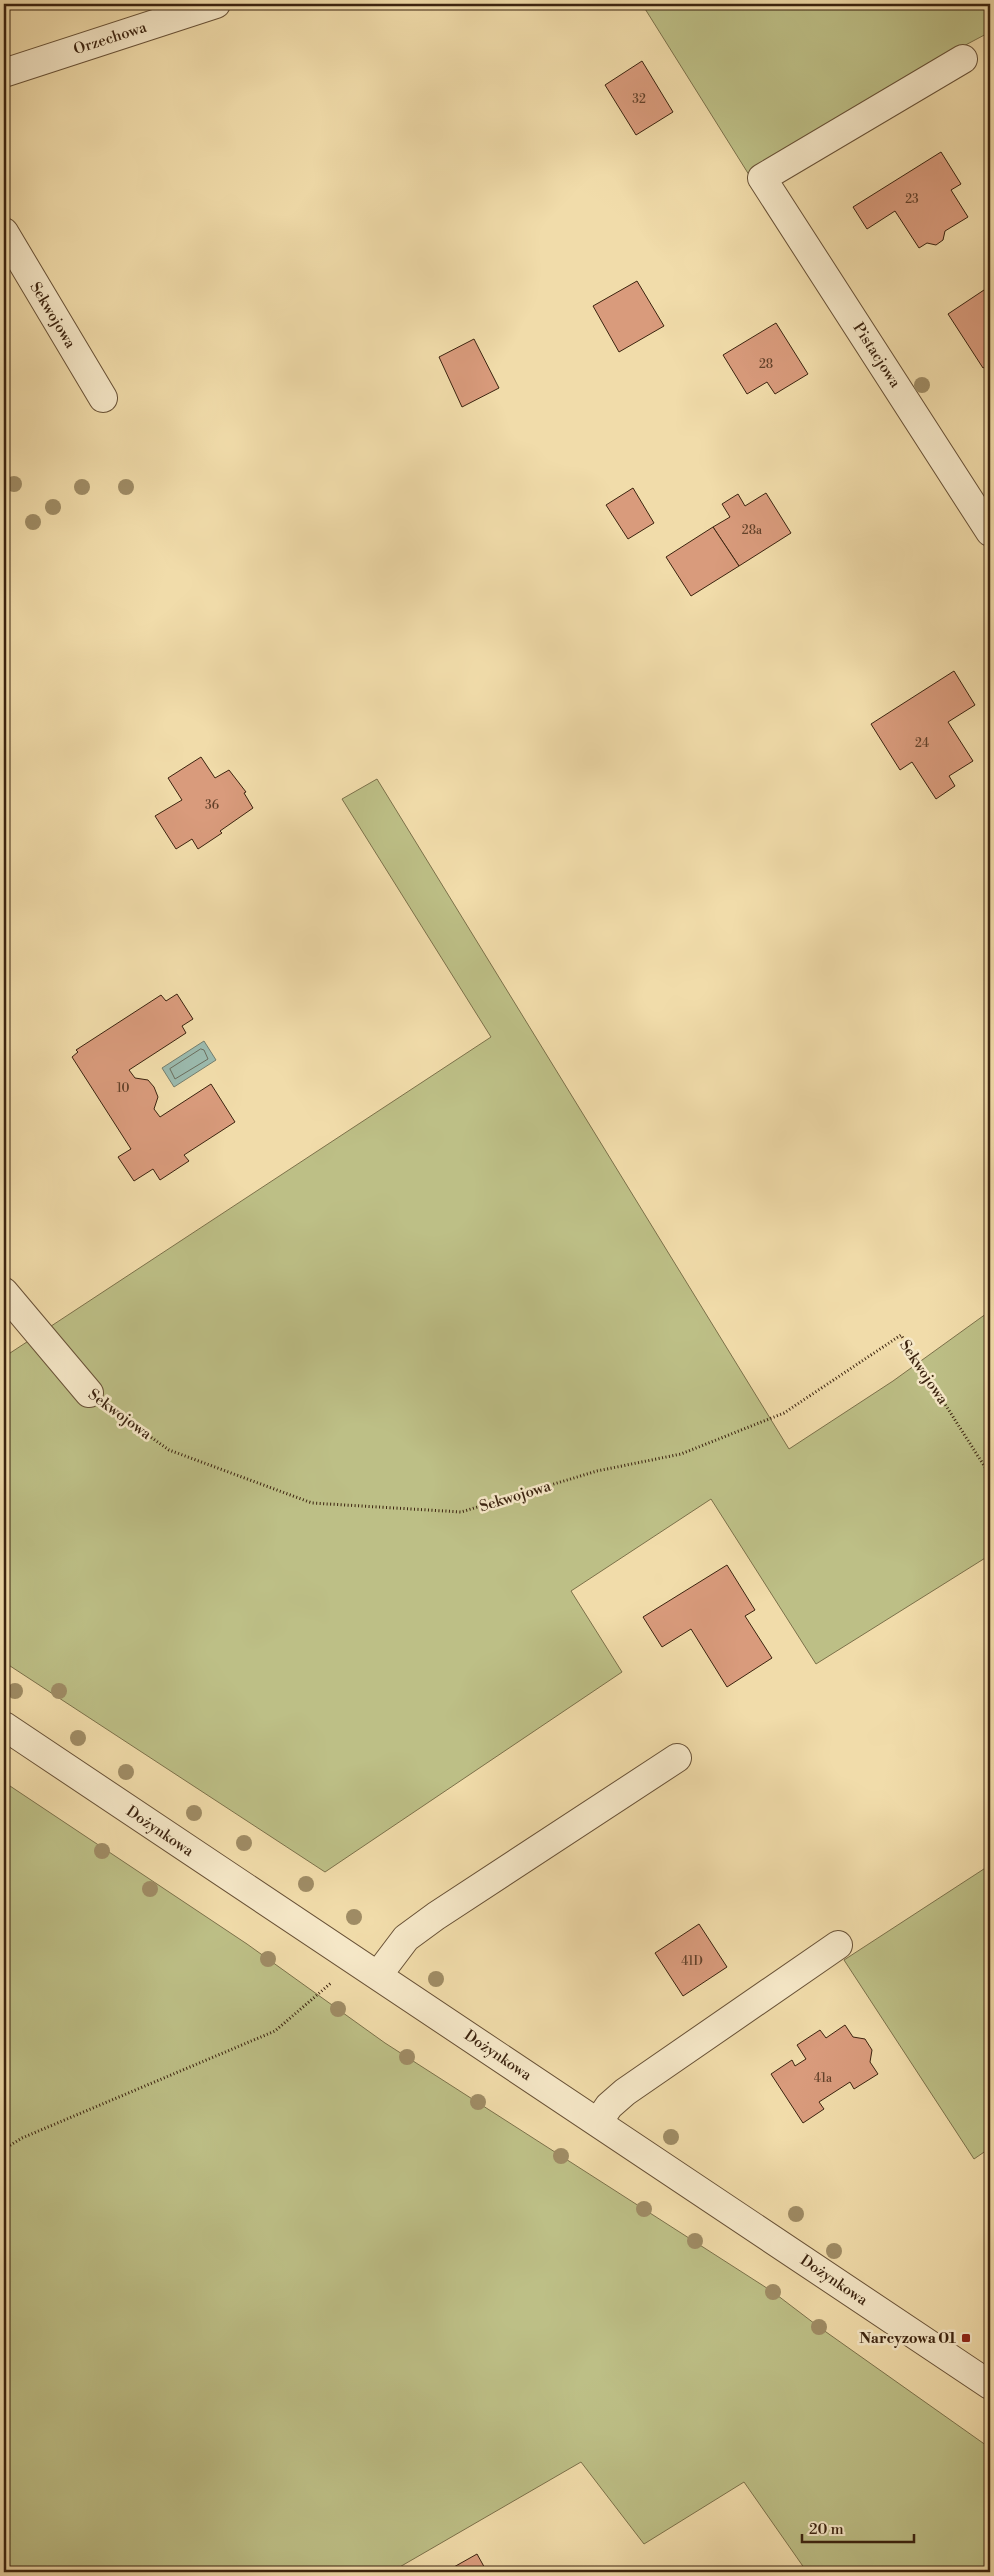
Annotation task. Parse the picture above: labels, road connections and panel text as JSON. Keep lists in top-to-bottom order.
{
  "streets": {
    "street": [
      "Orzechowa",
      "Sekwojowa",
      "Pistacjowa",
      "Dożynkowa"
    ]
  },
  "places": {
    "transit": ["Narcyzowa 01"]
  },
  "house_numbers": [
    "32",
    "23",
    "28",
    "28a",
    "24",
    "36",
    "10",
    "41D",
    "41a"
  ],
  "scale_bar": "20 m"
}
